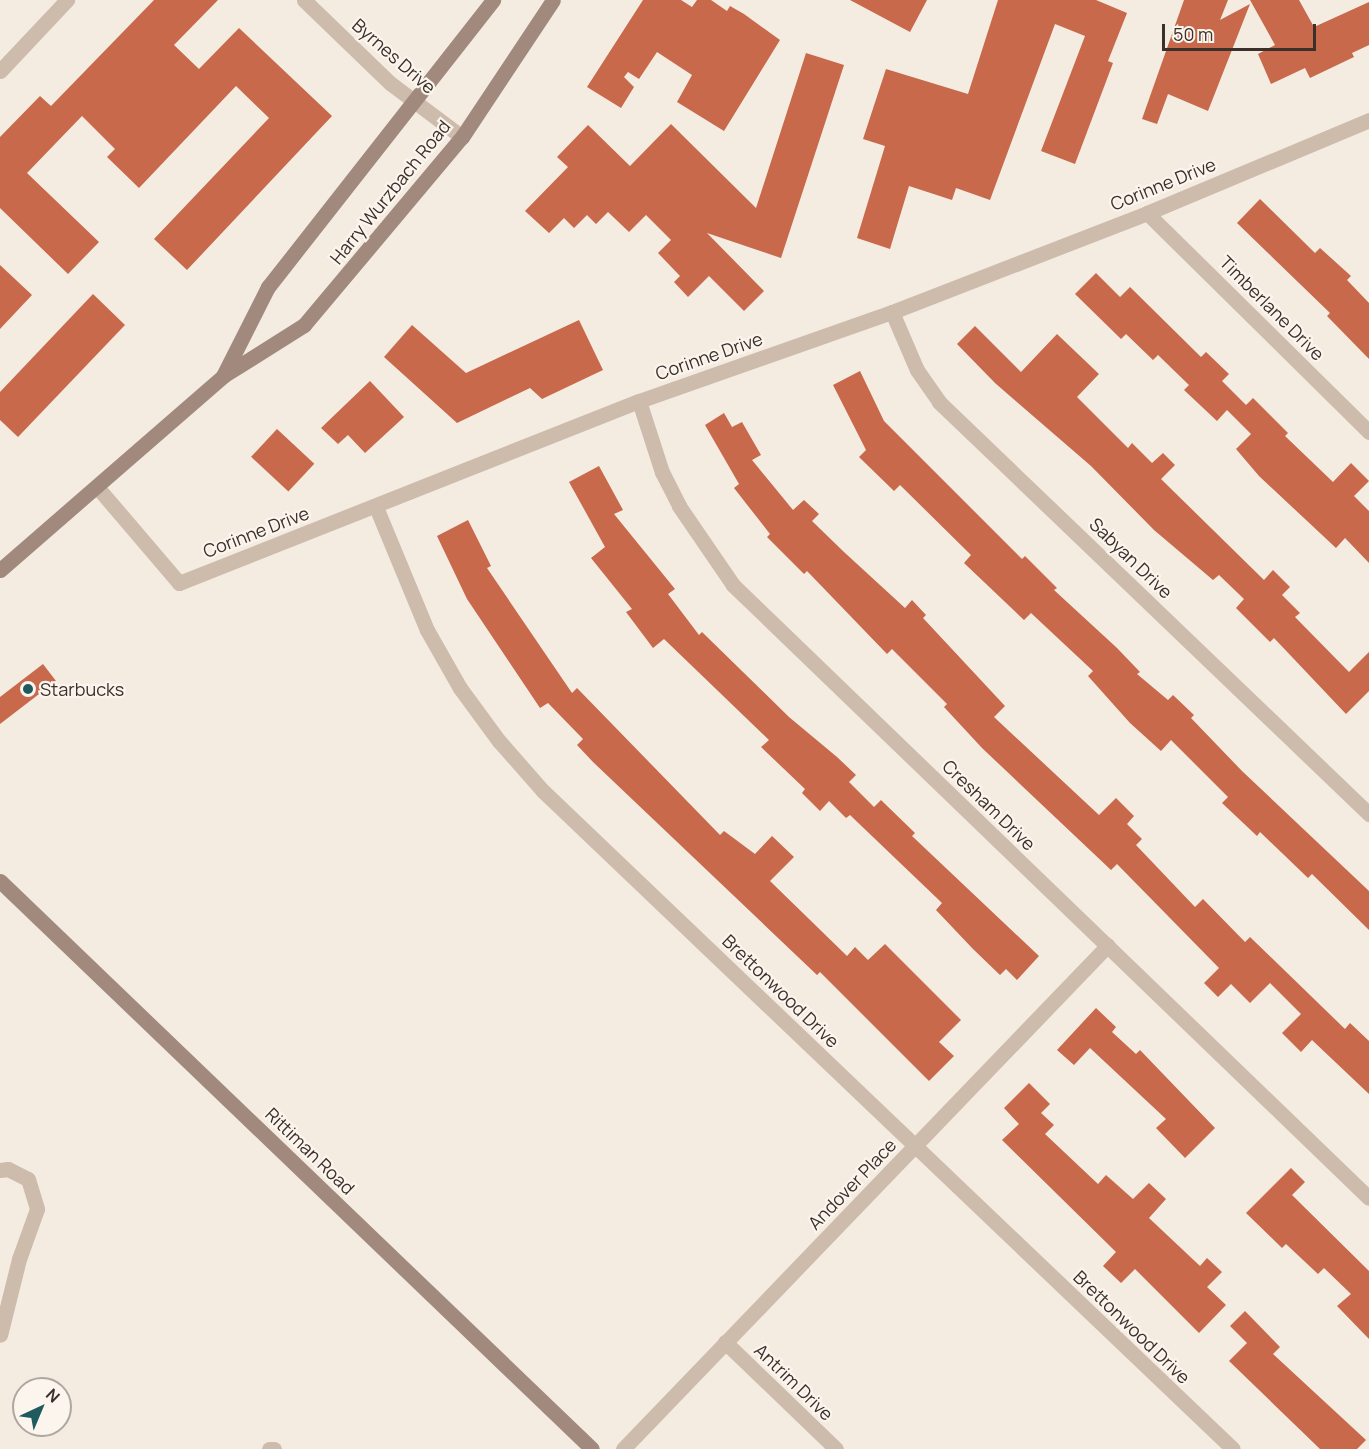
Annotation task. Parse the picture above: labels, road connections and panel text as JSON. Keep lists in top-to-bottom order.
{
  "streets": {
    "main road": ["Harry Wurzbach Road", "Rittiman Road"],
    "street": [
      "Byrnes Drive",
      "Corinne Drive",
      "Timberlane Drive",
      "Sabyan Drive",
      "Cresham Drive",
      "Brettonwood Drive",
      "Andover Place",
      "Antrim Drive"
    ]
  },
  "crossings": [
    ["Byrnes Drive", "Harry Wurzbach Road"],
    ["Corinne Drive", "Harry Wurzbach Road"],
    ["Corinne Drive", "Timberlane Drive"],
    ["Corinne Drive", "Sabyan Drive"],
    ["Corinne Drive", "Cresham Drive"],
    ["Corinne Drive", "Brettonwood Drive"],
    ["Cresham Drive", "Andover Place"],
    ["Brettonwood Drive", "Andover Place"],
    ["Andover Place", "Antrim Drive"]
  ],
  "places": ["Starbucks"],
  "scale_bar": "50 m",
  "north": "top right"
}
